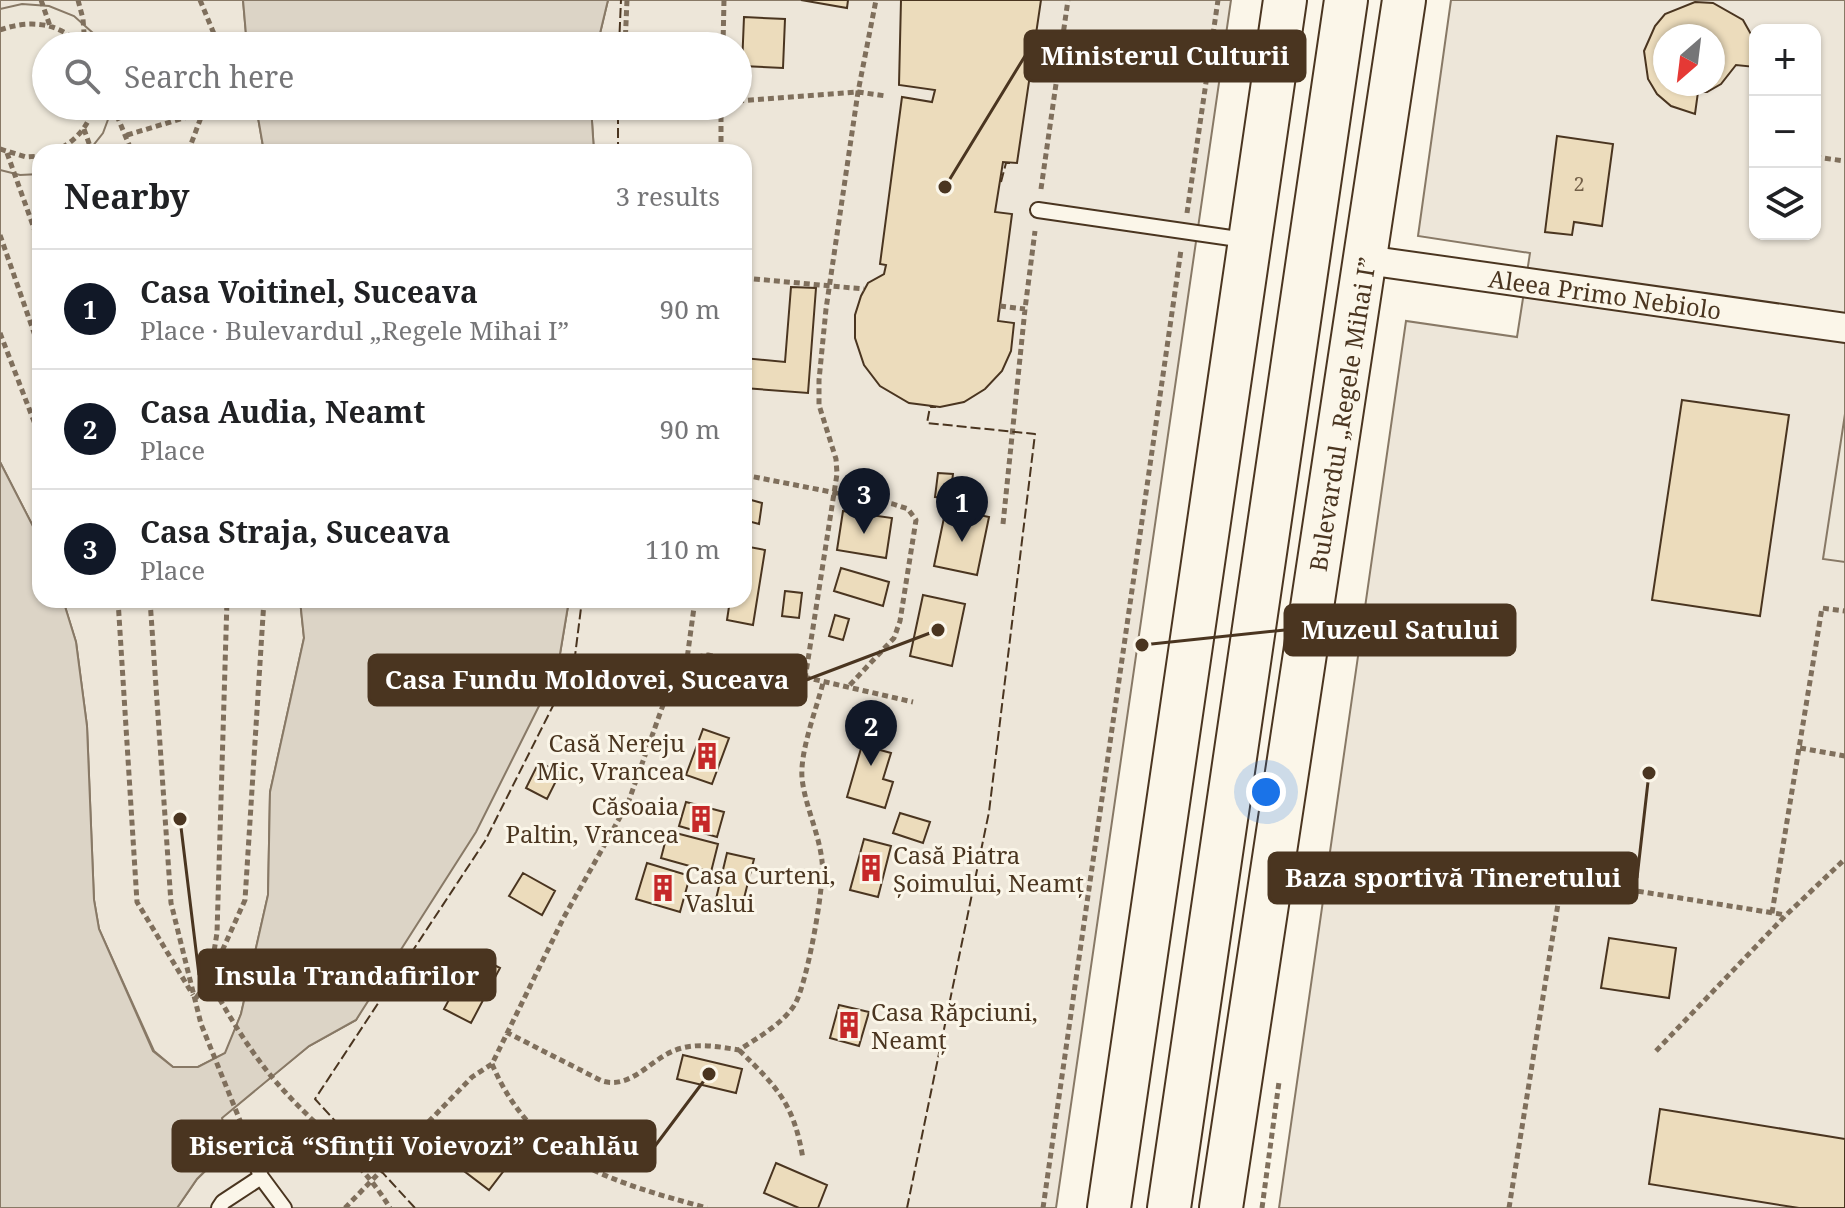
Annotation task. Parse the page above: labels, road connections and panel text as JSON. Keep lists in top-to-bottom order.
{
  "streets": {
    "main road": ["Bulevardul „Regele Mihai I”"],
    "street": ["Aleea Primo Nebiolo"]
  },
  "crossings": [
    ["Aleea Primo Nebiolo", "Bulevardul „Regele Mihai I”"]
  ],
  "places": {
    "other": [
      "Ministerul Culturii",
      "Casa Fundu Moldovei, Suceava",
      "Muzeul Satului",
      "Baza sportivă Tineretului",
      "Insula Trandafirilor",
      "Biserică “Sfinții Voievozi” Ceahlău"
    ],
    "building": [
      "Casă Nereju Mic, Vrancea",
      "Căsoaia Paltin, Vrancea",
      "Casă Piatra Șoimului, Neamț",
      "Casa Curteni, Vaslui",
      "Casa Răpciuni, Neamț"
    ]
  },
  "house_numbers": ["2"],
  "north": "bottom left",
  "page": {
    "map_buttons": ["+", "−"],
    "search": "Search here",
    "heading": ["Nearby", "3 results"],
    "list": [
      {
        "mark": "1",
        "name": "Casa Voitinel, Suceava",
        "note": "Place · Bulevardul „Regele Mihai I”",
        "value": "90 m"
      },
      {
        "mark": "2",
        "name": "Casa Audia, Neamt",
        "note": "Place",
        "value": "90 m"
      },
      {
        "mark": "3",
        "name": "Casa Straja, Suceava",
        "note": "Place",
        "value": "110 m"
      }
    ],
    "pins": ["3", "1", "2"]
  }
}
